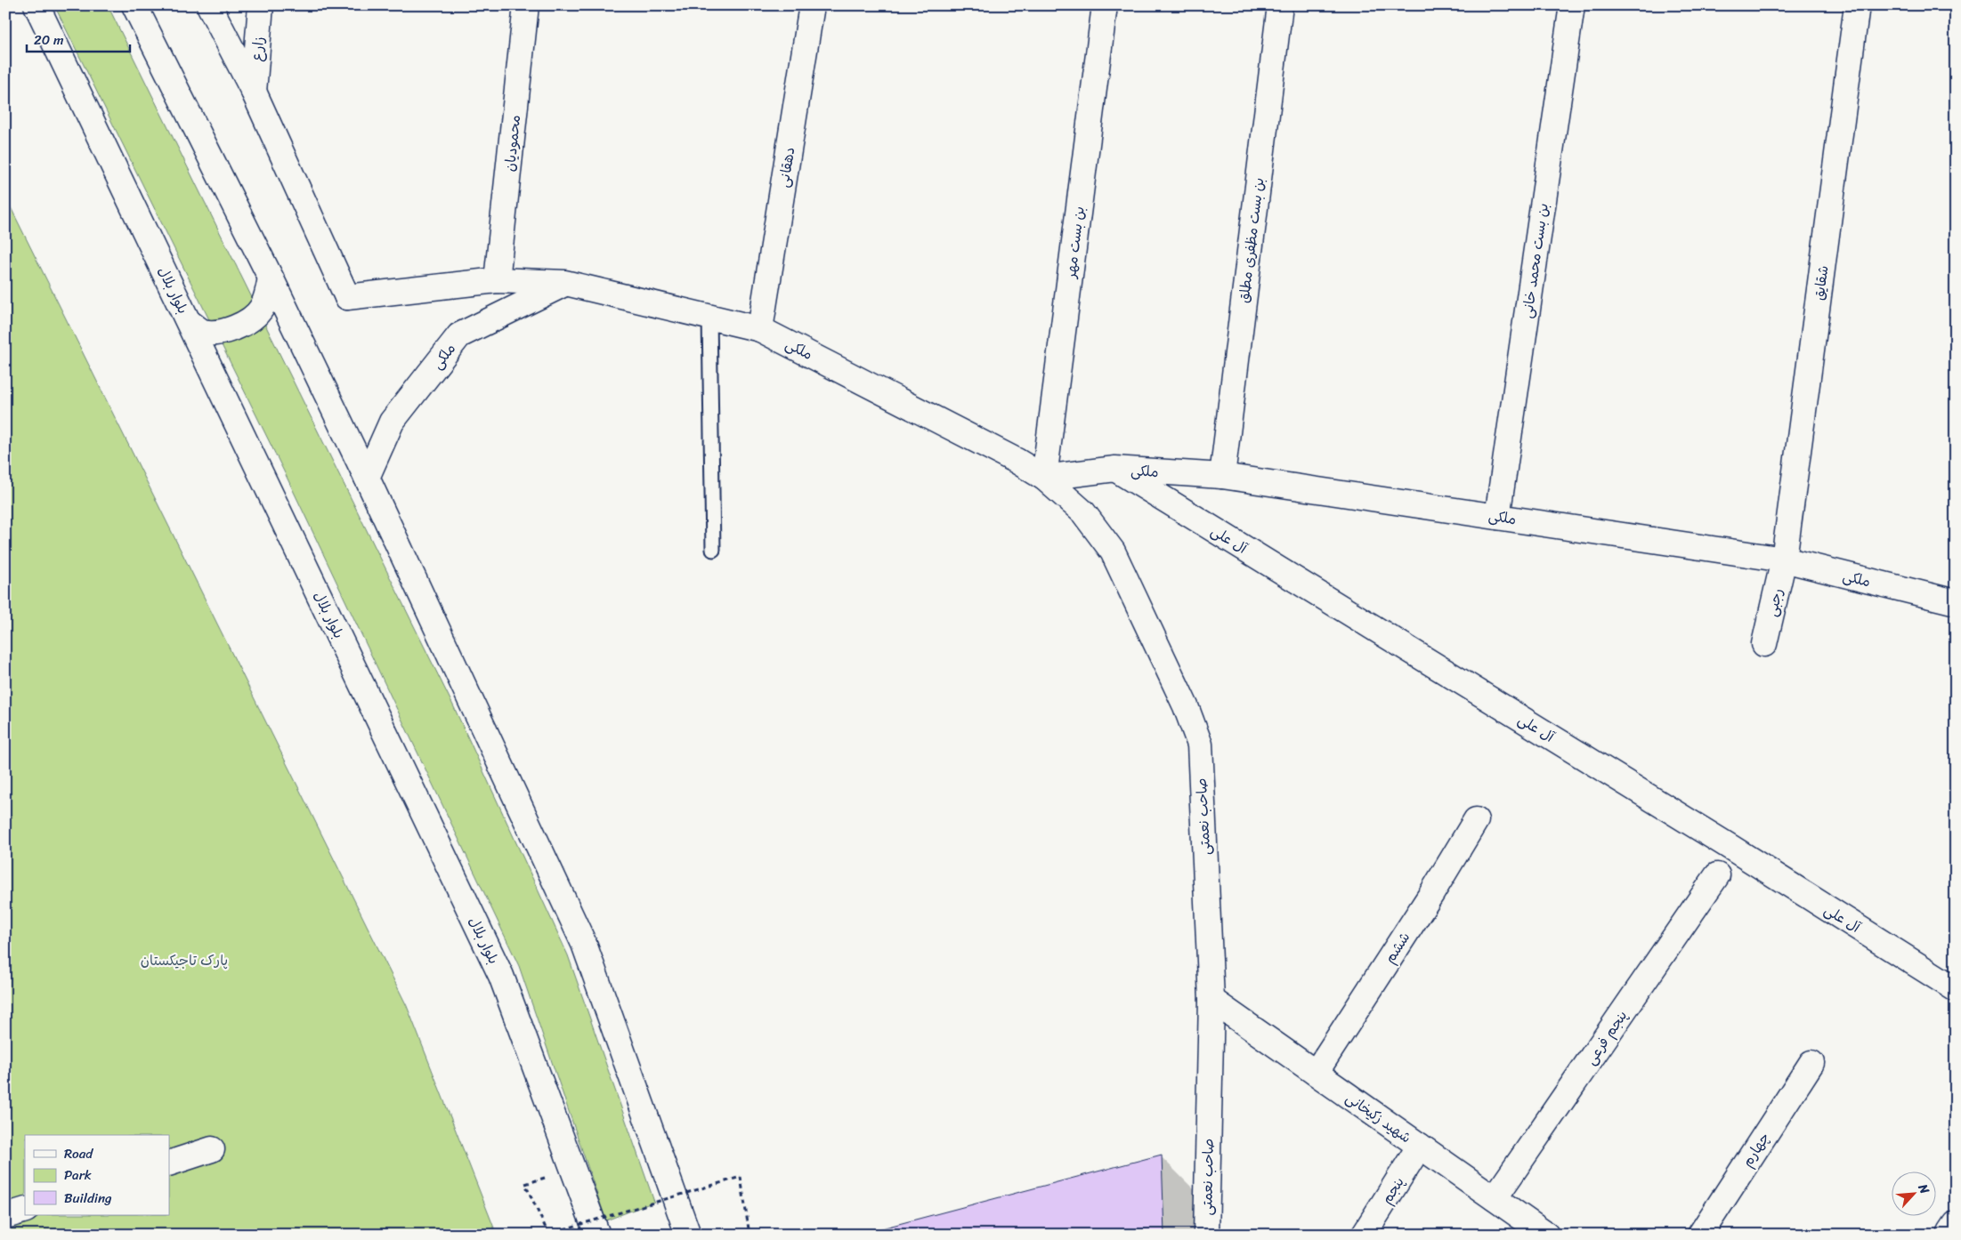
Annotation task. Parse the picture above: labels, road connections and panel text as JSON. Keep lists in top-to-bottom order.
{
  "streets": {
    "street": [
      "زارع",
      "محمودیان",
      "دهقانی",
      "بن بست مظفری مطلق",
      "بن بست مهر",
      "بن بست محمد خانی",
      "شقایق",
      "بلوار بلال",
      "ملکی",
      "آل علی",
      "رجبی",
      "صاحب نعمتی",
      "ششم",
      "پنجم فرعی",
      "شهید زکیخانی",
      "چهارم",
      "پنجم"
    ]
  },
  "crossings": [
    ["زارع", "ملکی"],
    ["محمودیان", "ملکی"],
    ["دهقانی", "ملکی"],
    ["بن بست مظفری مطلق", "ملکی"],
    ["بن بست مهر", "ملکی"],
    ["بن بست مهر", "صاحب نعمتی"],
    ["بن بست محمد خانی", "ملکی"],
    ["شقایق", "ملکی"],
    ["شقایق", "رجبی"],
    ["ملکی", "آل علی"],
    ["ملکی", "رجبی"],
    ["ملکی", "صاحب نعمتی"],
    ["صاحب نعمتی", "شهید زکیخانی"],
    ["ششم", "شهید زکیخانی"],
    ["پنجم فرعی", "شهید زکیخانی"],
    ["شهید زکیخانی", "پنجم"]
  ],
  "parks": ["پارک تاجیکستان"],
  "legend": ["Road", "Park", "Building"],
  "scale_bar": "20 m",
  "north": "top right"
}
